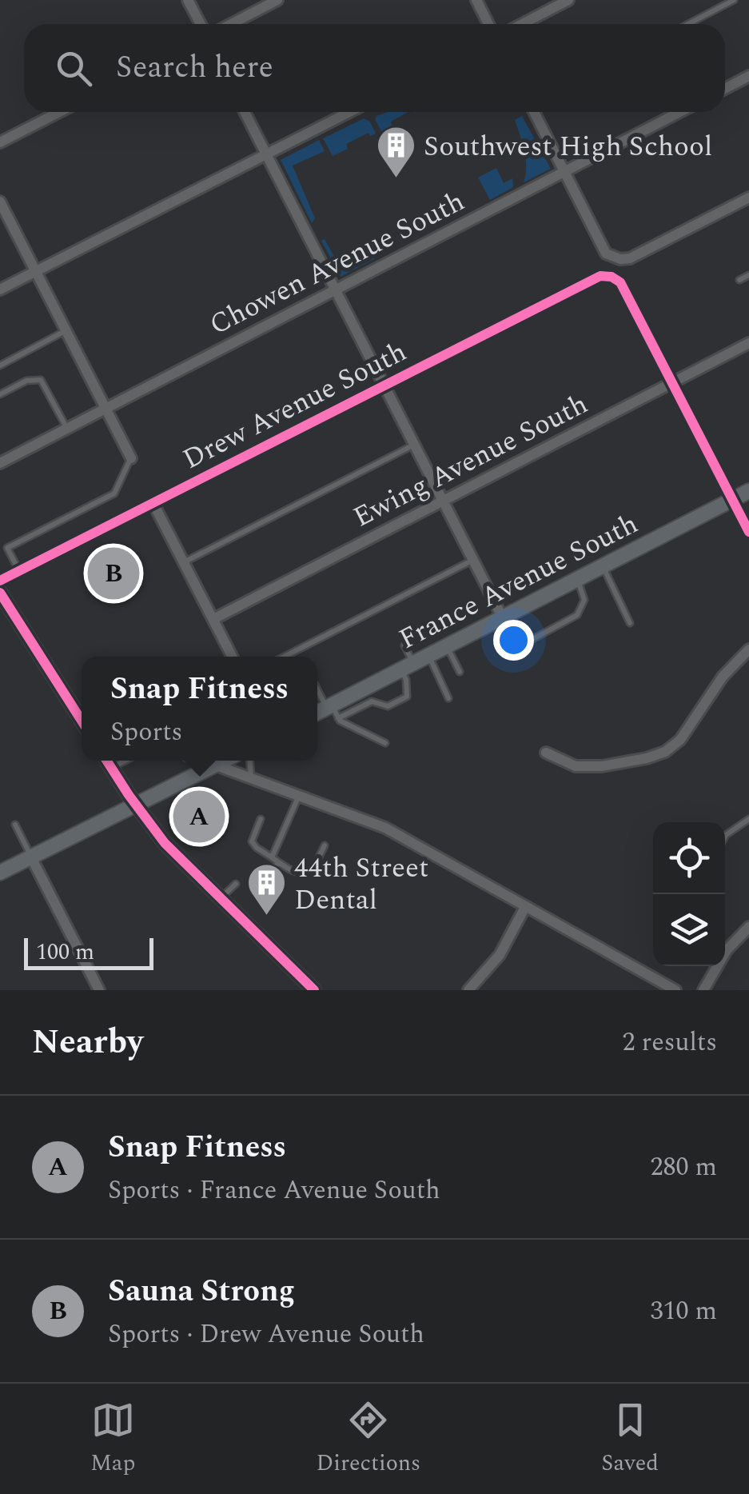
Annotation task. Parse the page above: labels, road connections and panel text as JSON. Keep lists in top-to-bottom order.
{
  "streets": {
    "main road": ["France Avenue South"],
    "street": ["Chowen Avenue South", "Drew Avenue South", "Ewing Avenue South"]
  },
  "crossings": [
    ["Drew Avenue South", "Ewing Avenue South"]
  ],
  "places": {
    "building": ["Southwest High School", "44th Street Dental"]
  },
  "scale_bar": "100 m",
  "page": {
    "search": "Search here",
    "pins": ["B", "A"],
    "popup": ["Snap Fitness", "Sports"],
    "scale": "100 m",
    "heading": ["Nearby", "2 results"],
    "list": [
      {
        "mark": "A",
        "name": "Snap Fitness",
        "note": "Sports · France Avenue South",
        "value": "280 m"
      },
      {
        "mark": "B",
        "name": "Sauna Strong",
        "note": "Sports · Drew Avenue South",
        "value": "310 m"
      }
    ],
    "nav": ["Map", "Directions", "Saved"]
  }
}
